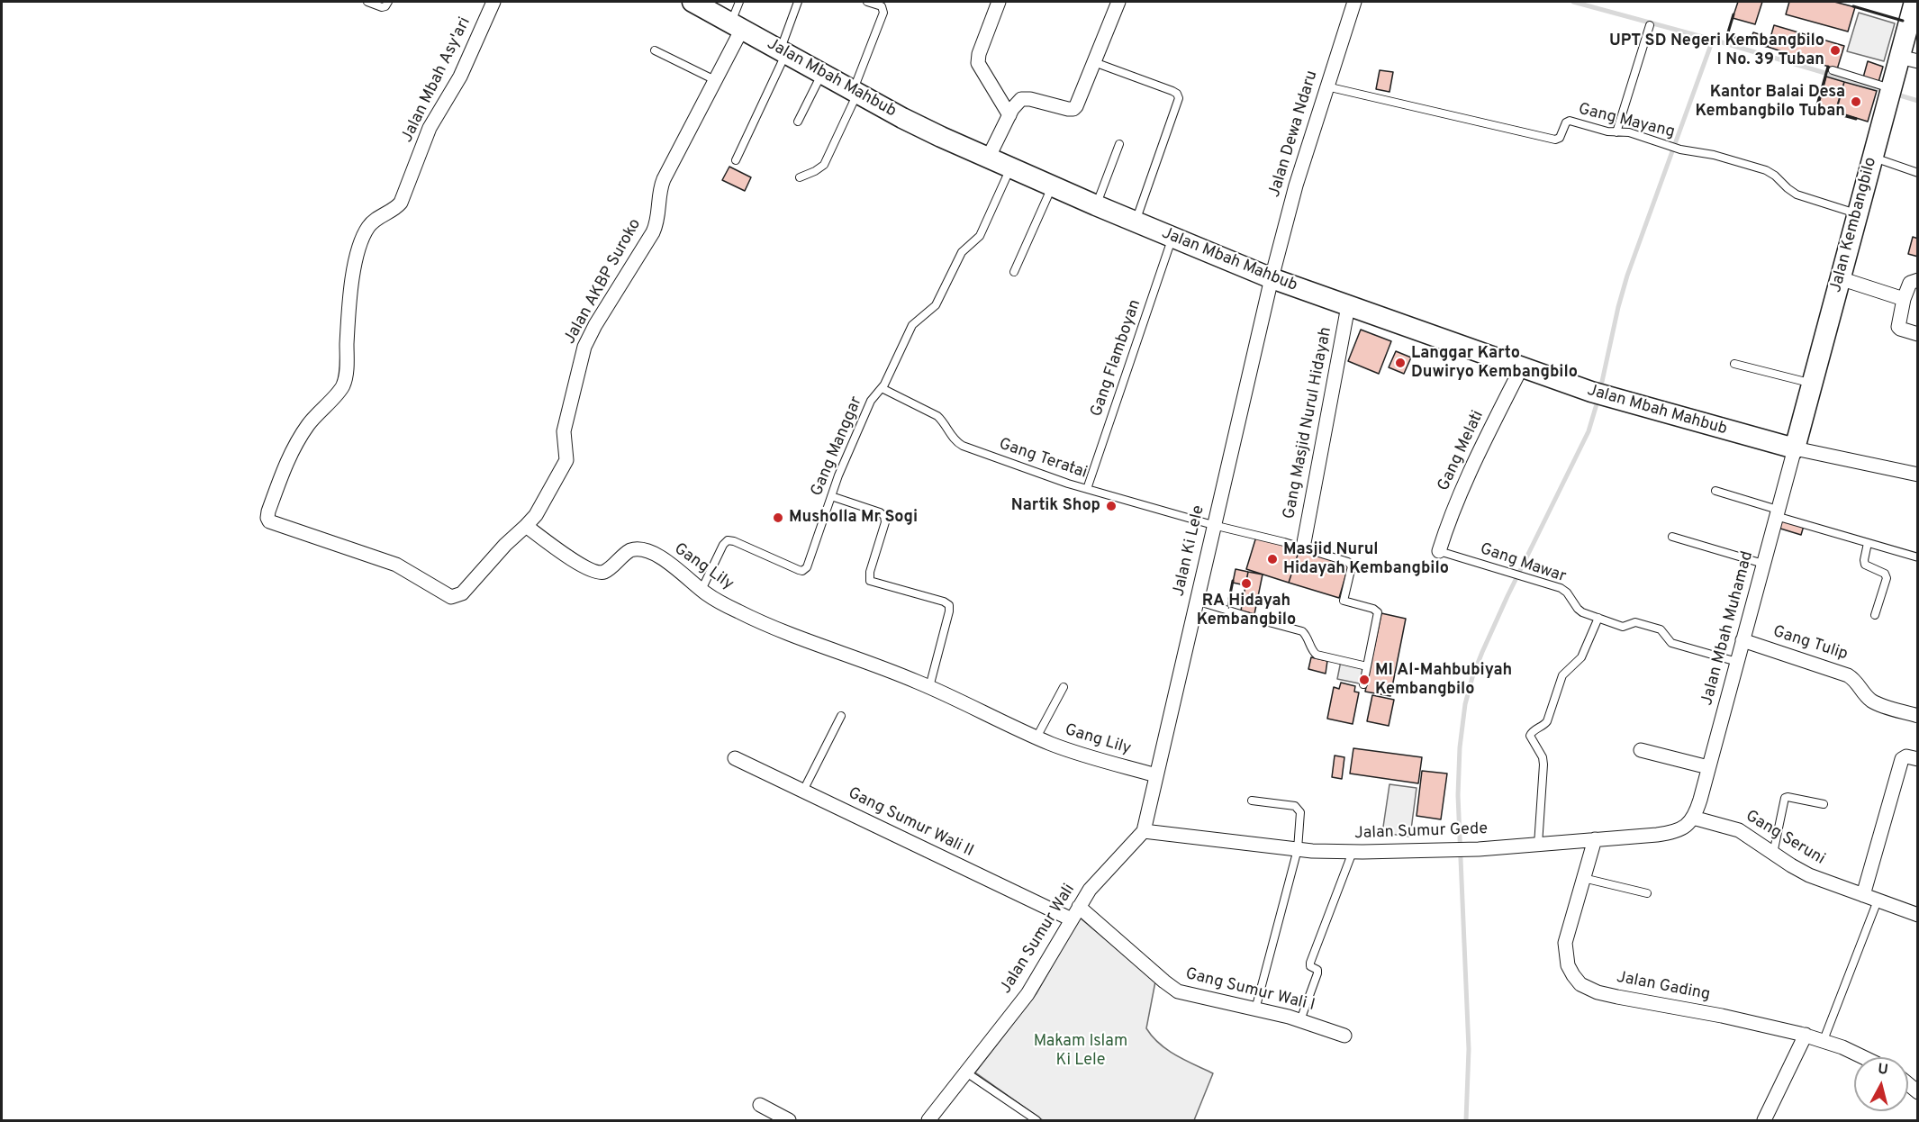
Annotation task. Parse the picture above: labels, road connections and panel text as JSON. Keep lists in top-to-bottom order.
{
  "streets": {
    "street": [
      "Jalan Mbah Mahbub",
      "Jalan Mbah Asy'ari",
      "Jalan Dewa Ndaru",
      "Jalan Kembangbilo",
      "Jalan AKBP Suroko",
      "Gang Masjid Nurul Hidayah",
      "Gang Melati",
      "Jalan Ki Lele",
      "Gang Lily",
      "Jalan Mbah Muhamad",
      "Gang Tulip",
      "Gang Sumur Wali II",
      "Jalan Sumur Gede",
      "Gang Seruni",
      "Jalan Sumur Wali",
      "Jalan Gading",
      "Gang Sumur Wali I"
    ],
    "lane": [
      "Gang Mayang",
      "Gang Flamboyan",
      "Gang Manggar",
      "Gang Teratai",
      "Gang Mawar"
    ]
  },
  "crossings": [
    ["Jalan Mbah Mahbub", "Jalan Dewa Ndaru"],
    ["Jalan Mbah Mahbub", "Jalan Kembangbilo"],
    ["Jalan Mbah Mahbub", "Jalan AKBP Suroko"],
    ["Jalan Mbah Mahbub", "Gang Flamboyan"],
    ["Jalan Mbah Mahbub", "Gang Masjid Nurul Hidayah"],
    ["Jalan Mbah Mahbub", "Gang Manggar"],
    ["Jalan Mbah Mahbub", "Gang Melati"],
    ["Jalan Mbah Mahbub", "Jalan Ki Lele"],
    ["Jalan Mbah Mahbub", "Jalan Mbah Muhamad"],
    ["Jalan Mbah Asy'ari", "Jalan AKBP Suroko"],
    ["Jalan Mbah Asy'ari", "Gang Lily"],
    ["Gang Mayang", "Jalan Dewa Ndaru"],
    ["Gang Mayang", "Jalan Kembangbilo"],
    ["Jalan Dewa Ndaru", "Jalan Ki Lele"],
    ["Jalan Kembangbilo", "Jalan Mbah Muhamad"],
    ["Jalan AKBP Suroko", "Gang Lily"],
    ["Gang Flamboyan", "Gang Teratai"],
    ["Gang Masjid Nurul Hidayah", "Gang Teratai"],
    ["Gang Manggar", "Gang Teratai"],
    ["Gang Manggar", "Gang Lily"],
    ["Gang Melati", "Gang Mawar"],
    ["Gang Teratai", "Jalan Ki Lele"],
    ["Jalan Ki Lele", "Gang Lily"],
    ["Jalan Ki Lele", "Jalan Sumur Gede"],
    ["Jalan Ki Lele", "Jalan Sumur Wali"],
    ["Gang Mawar", "Jalan Mbah Muhamad"],
    ["Jalan Mbah Muhamad", "Gang Tulip"],
    ["Jalan Mbah Muhamad", "Jalan Sumur Gede"],
    ["Jalan Mbah Muhamad", "Gang Seruni"],
    ["Gang Sumur Wali II", "Jalan Sumur Wali"],
    ["Gang Sumur Wali II", "Gang Sumur Wali I"],
    ["Jalan Sumur Gede", "Gang Seruni"],
    ["Jalan Sumur Gede", "Jalan Sumur Wali"],
    ["Jalan Sumur Gede", "Jalan Gading"],
    ["Jalan Sumur Wali", "Gang Sumur Wali I"]
  ],
  "parks": ["Makam Islam Ki Lele"],
  "places": [
    "UPT SD Negeri Kembangbilo I No. 39 Tuban",
    "Kantor Balai Desa Kembangbilo Tuban",
    "Langgar Karto Duwiryo Kembangbilo",
    "Nartik Shop",
    "Musholla Mr Sogi",
    "Masjid Nurul Hidayah Kembangbilo",
    "RA Hidayah Kembangbilo",
    "MI Al-Mahbubiyah Kembangbilo"
  ],
  "north": "top"
}
